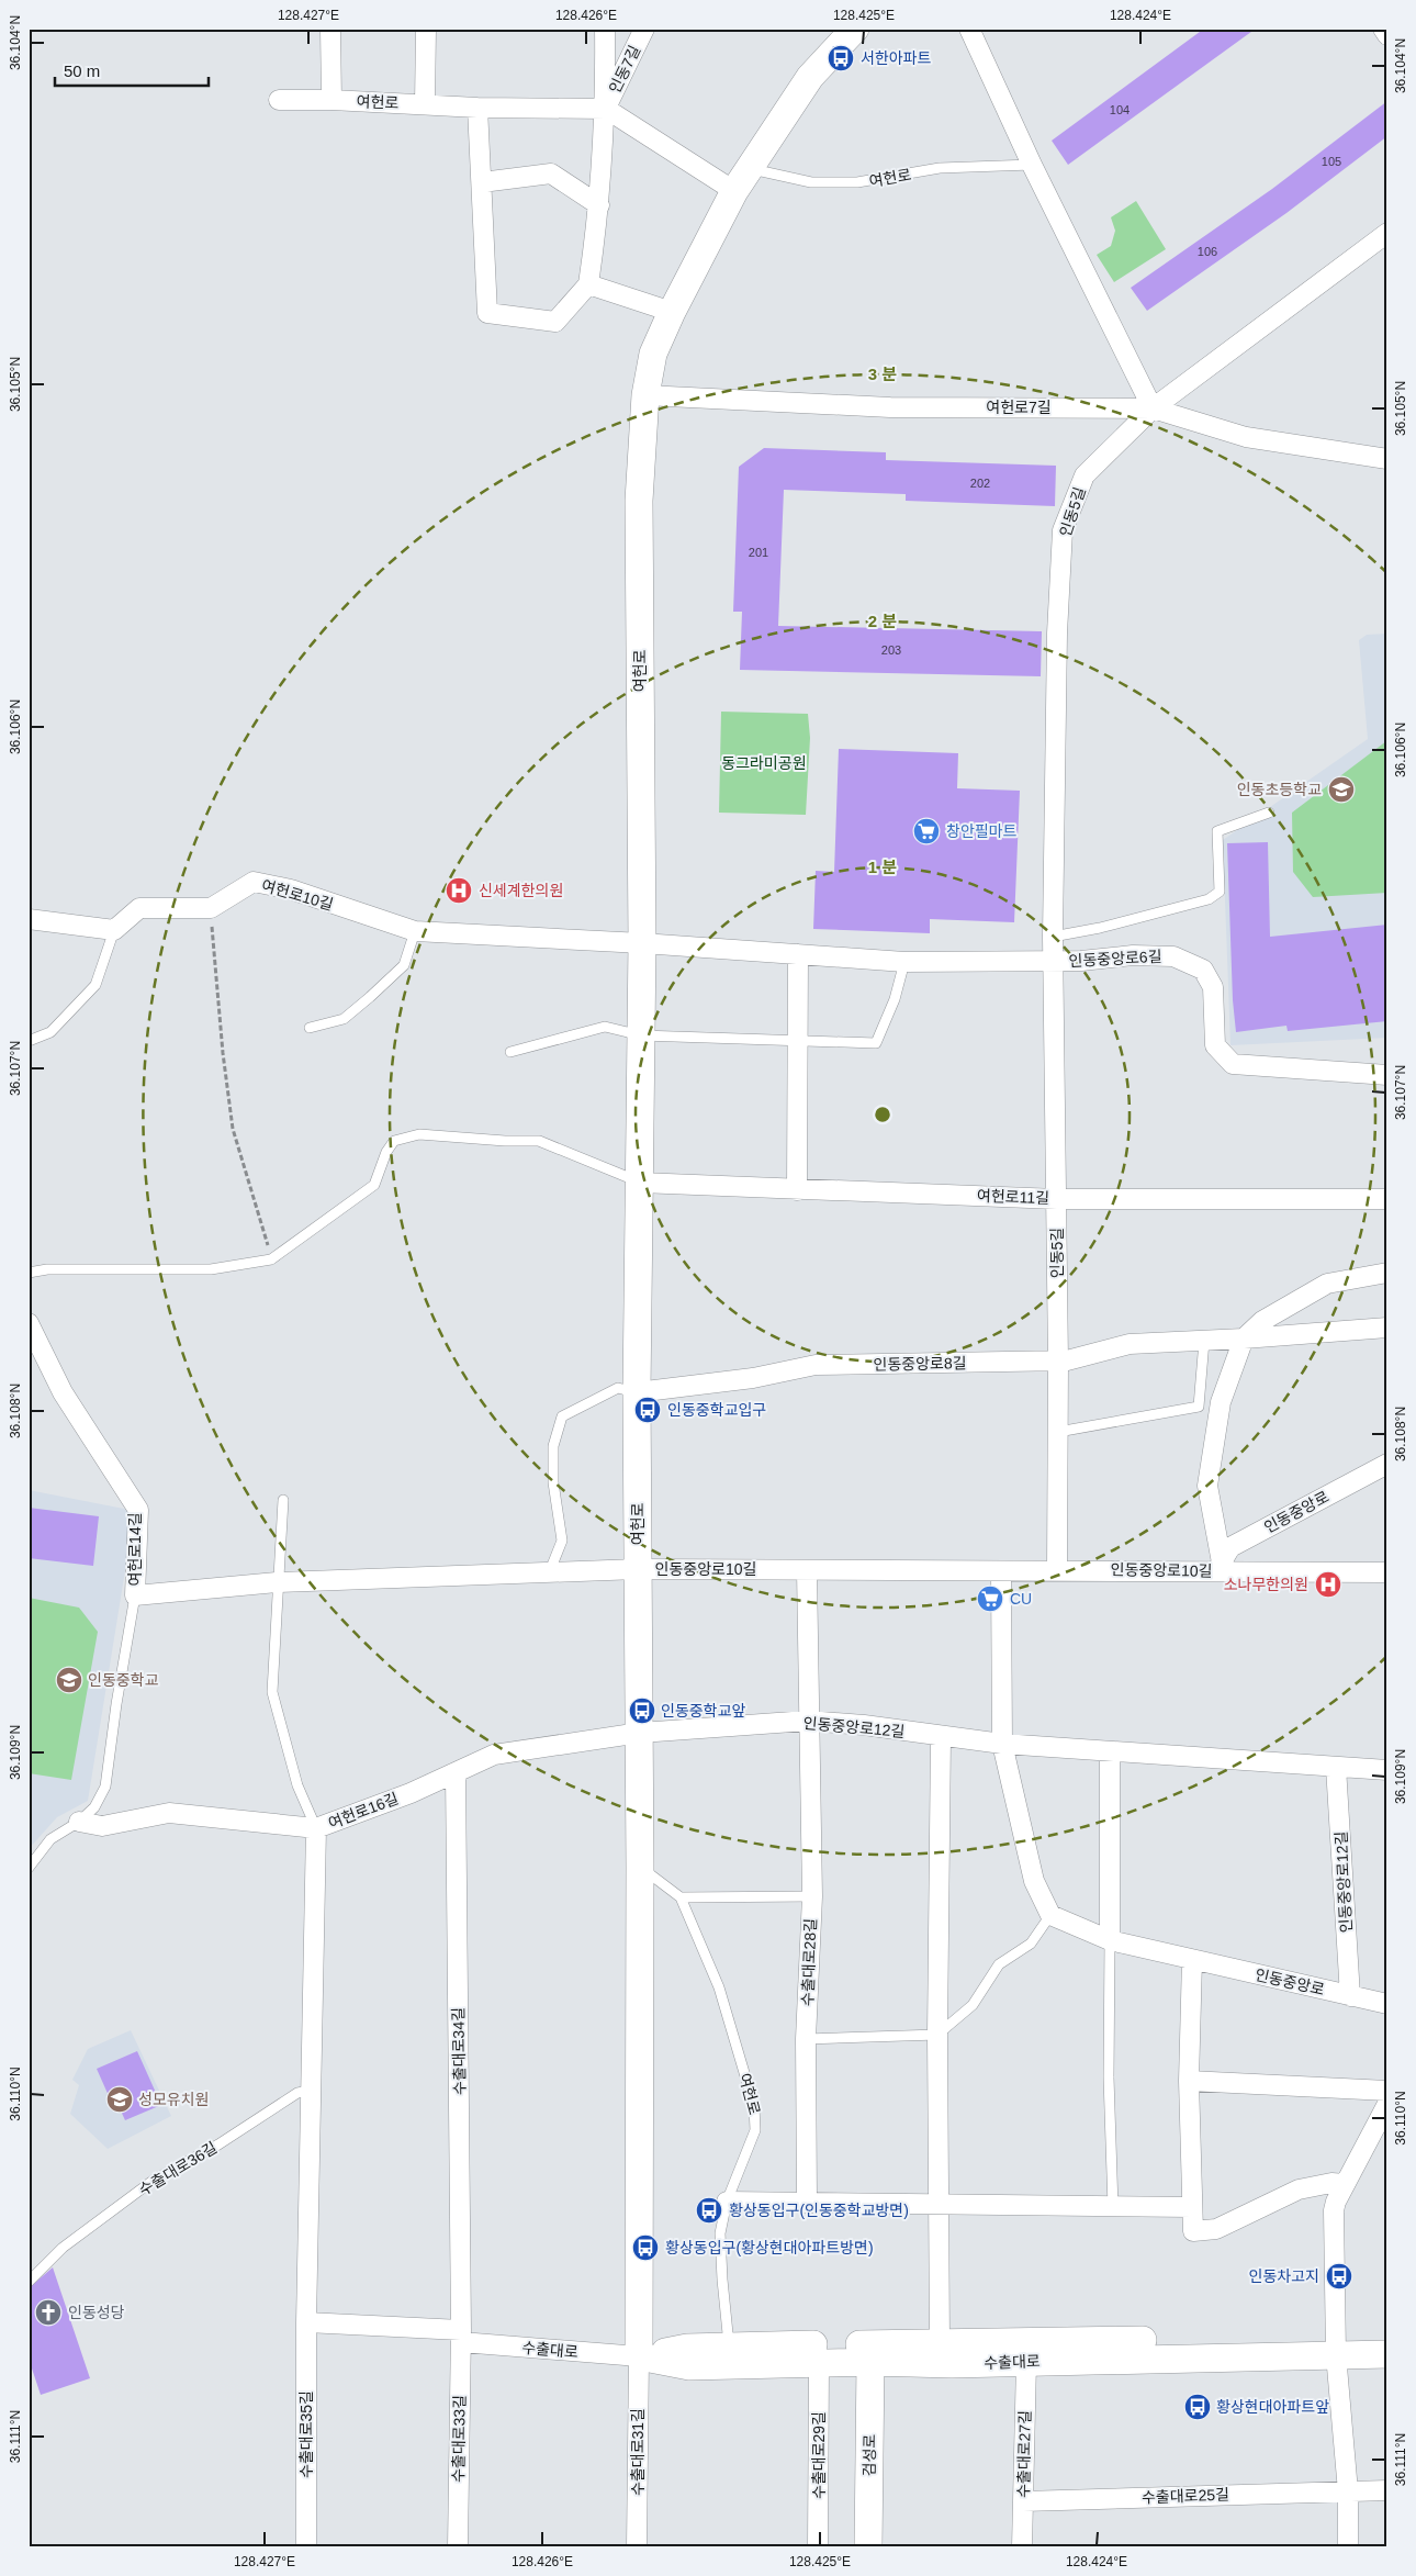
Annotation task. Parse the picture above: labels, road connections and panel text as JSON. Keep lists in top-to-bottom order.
{
  "streets": {
    "street": [
      "인동7길",
      "여헌로",
      "여헌로7길",
      "인동5길",
      "여헌로10길",
      "인동중앙로6길",
      "여헌로11길",
      "인동중앙로8길",
      "인동중앙로",
      "여헌로14길",
      "인동중앙로10길",
      "인동중앙로12길",
      "여헌로16길",
      "수출대로28길",
      "수출대로34길",
      "수출대로",
      "수출대로35길",
      "수출대로33길",
      "수출대로31길",
      "수출대로27길",
      "수출대로29길",
      "검성로",
      "수출대로25길"
    ],
    "lane": ["수출대로36길"]
  },
  "crossings": [
    ["인동7길", "여헌로"],
    ["여헌로", "여헌로7길"],
    ["여헌로", "여헌로10길"],
    ["여헌로", "인동중앙로6길"],
    ["여헌로", "여헌로11길"],
    ["여헌로", "인동중앙로8길"],
    ["여헌로", "여헌로14길"],
    ["여헌로", "인동중앙로10길"],
    ["여헌로", "인동중앙로12길"],
    ["여헌로", "여헌로16길"],
    ["여헌로", "수출대로"],
    ["여헌로", "수출대로31길"],
    ["여헌로7길", "인동5길"],
    ["인동5길", "인동중앙로6길"],
    ["인동5길", "여헌로11길"],
    ["인동5길", "인동중앙로8길"],
    ["인동5길", "인동중앙로10길"],
    ["여헌로10길", "인동중앙로6길"],
    ["인동중앙로", "인동중앙로10길"],
    ["인동중앙로", "인동중앙로12길"],
    ["여헌로14길", "인동중앙로10길"],
    ["인동중앙로12길", "여헌로16길"],
    ["인동중앙로12길", "수출대로28길"],
    ["여헌로16길", "수출대로34길"],
    ["수출대로34길", "수출대로"],
    ["수출대로34길", "수출대로33길"],
    ["수출대로", "수출대로35길"],
    ["수출대로", "수출대로33길"],
    ["수출대로", "수출대로31길"],
    ["수출대로", "수출대로27길"],
    ["수출대로", "수출대로29길"],
    ["수출대로", "검성로"],
    ["수출대로27길", "수출대로25길"]
  ],
  "parks": ["동그라미공원"],
  "places": {
    "bus stop": [
      "서한아파트",
      "인동중학교입구",
      "인동중학교앞",
      "황상동입구(인동중학교방면)",
      "황상동입구(황상현대아파트방면)",
      "인동차고지",
      "황상현대아파트앞"
    ],
    "school or university": ["인동초등학교", "인동중학교", "성모유치원"],
    "supermarket": ["창안필마트", "CU"],
    "hospital": ["신세계한의원", "소나무한의원"],
    "church": ["인동성당"]
  },
  "house_numbers": [
    "104",
    "105",
    "106",
    "202",
    "201",
    "203"
  ],
  "scale_bar": "50 m",
  "coordinates": [
    "128.427°E",
    "128.426°E",
    "128.425°E",
    "128.424°E",
    "36.104°N",
    "36.105°N",
    "36.106°N",
    "36.107°N",
    "36.108°N",
    "36.109°N",
    "36.110°N",
    "36.111°N"
  ],
  "rings": ["3 분", "2 분", "1 분"]
}
